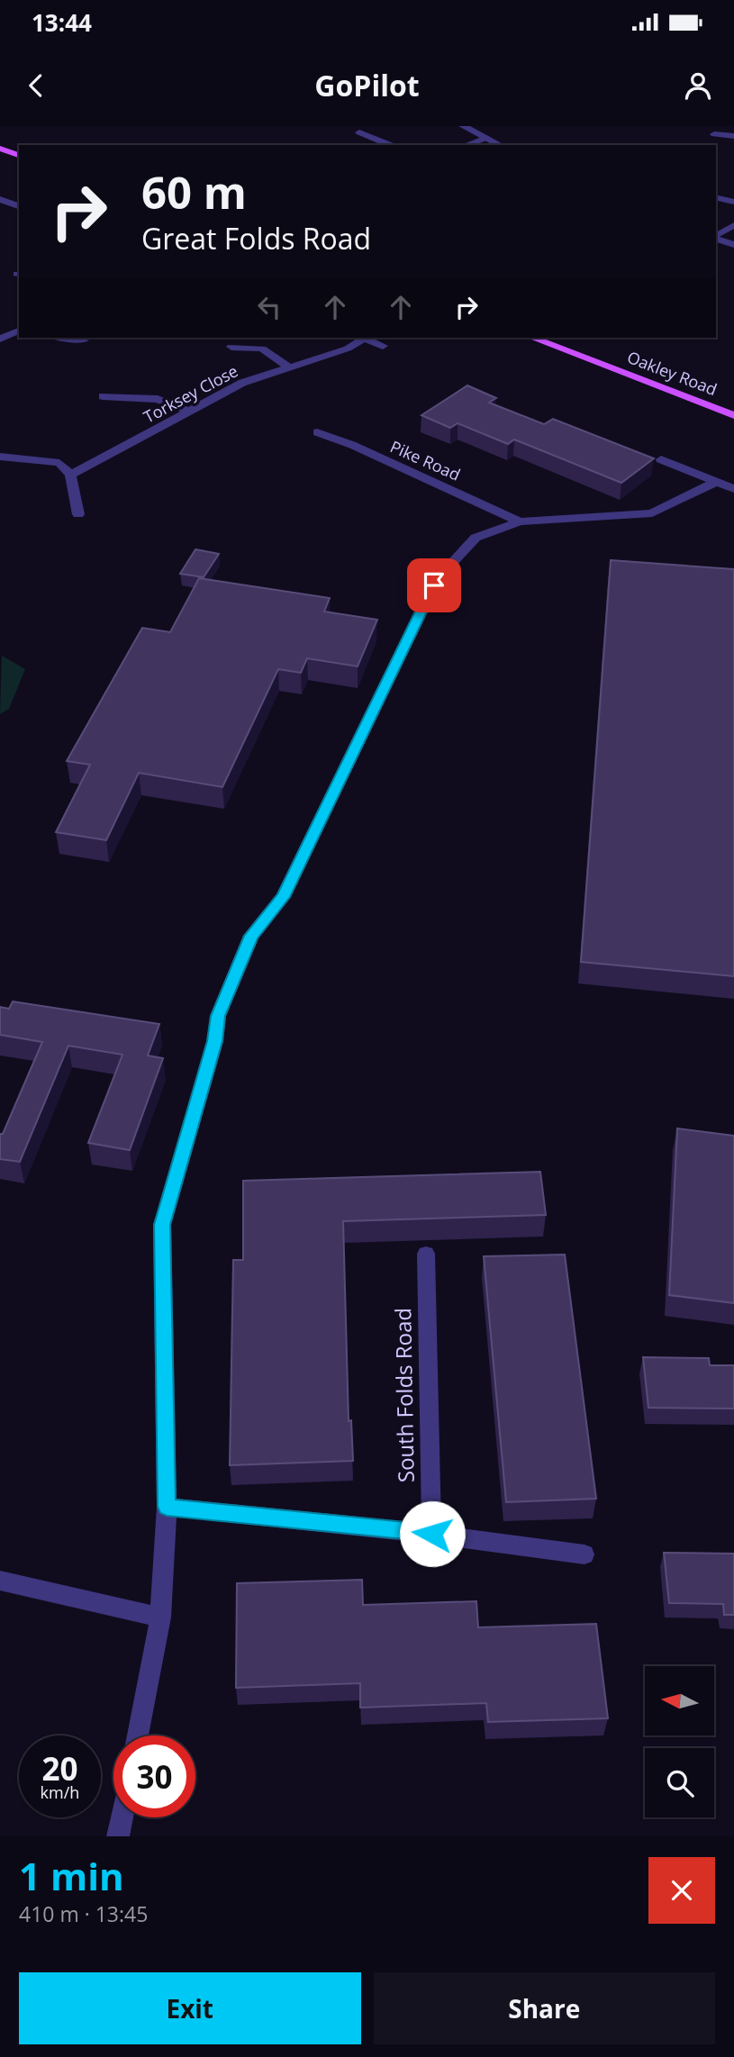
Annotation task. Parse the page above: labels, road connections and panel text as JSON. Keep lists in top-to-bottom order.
{
  "streets": {
    "main road": ["Oakley Road"],
    "street": ["Torksey Close", "Pike Road", "South Folds Road"]
  },
  "north": "left",
  "page": {
    "status": "13:44",
    "header": "GoPilot",
    "turn": ["60 m", "Great Folds Road"],
    "speed": "20 km/h",
    "limit": "30",
    "heading": ["1 min", "410 m · 13:45"],
    "buttons": ["Exit", "Share"]
  }
}
